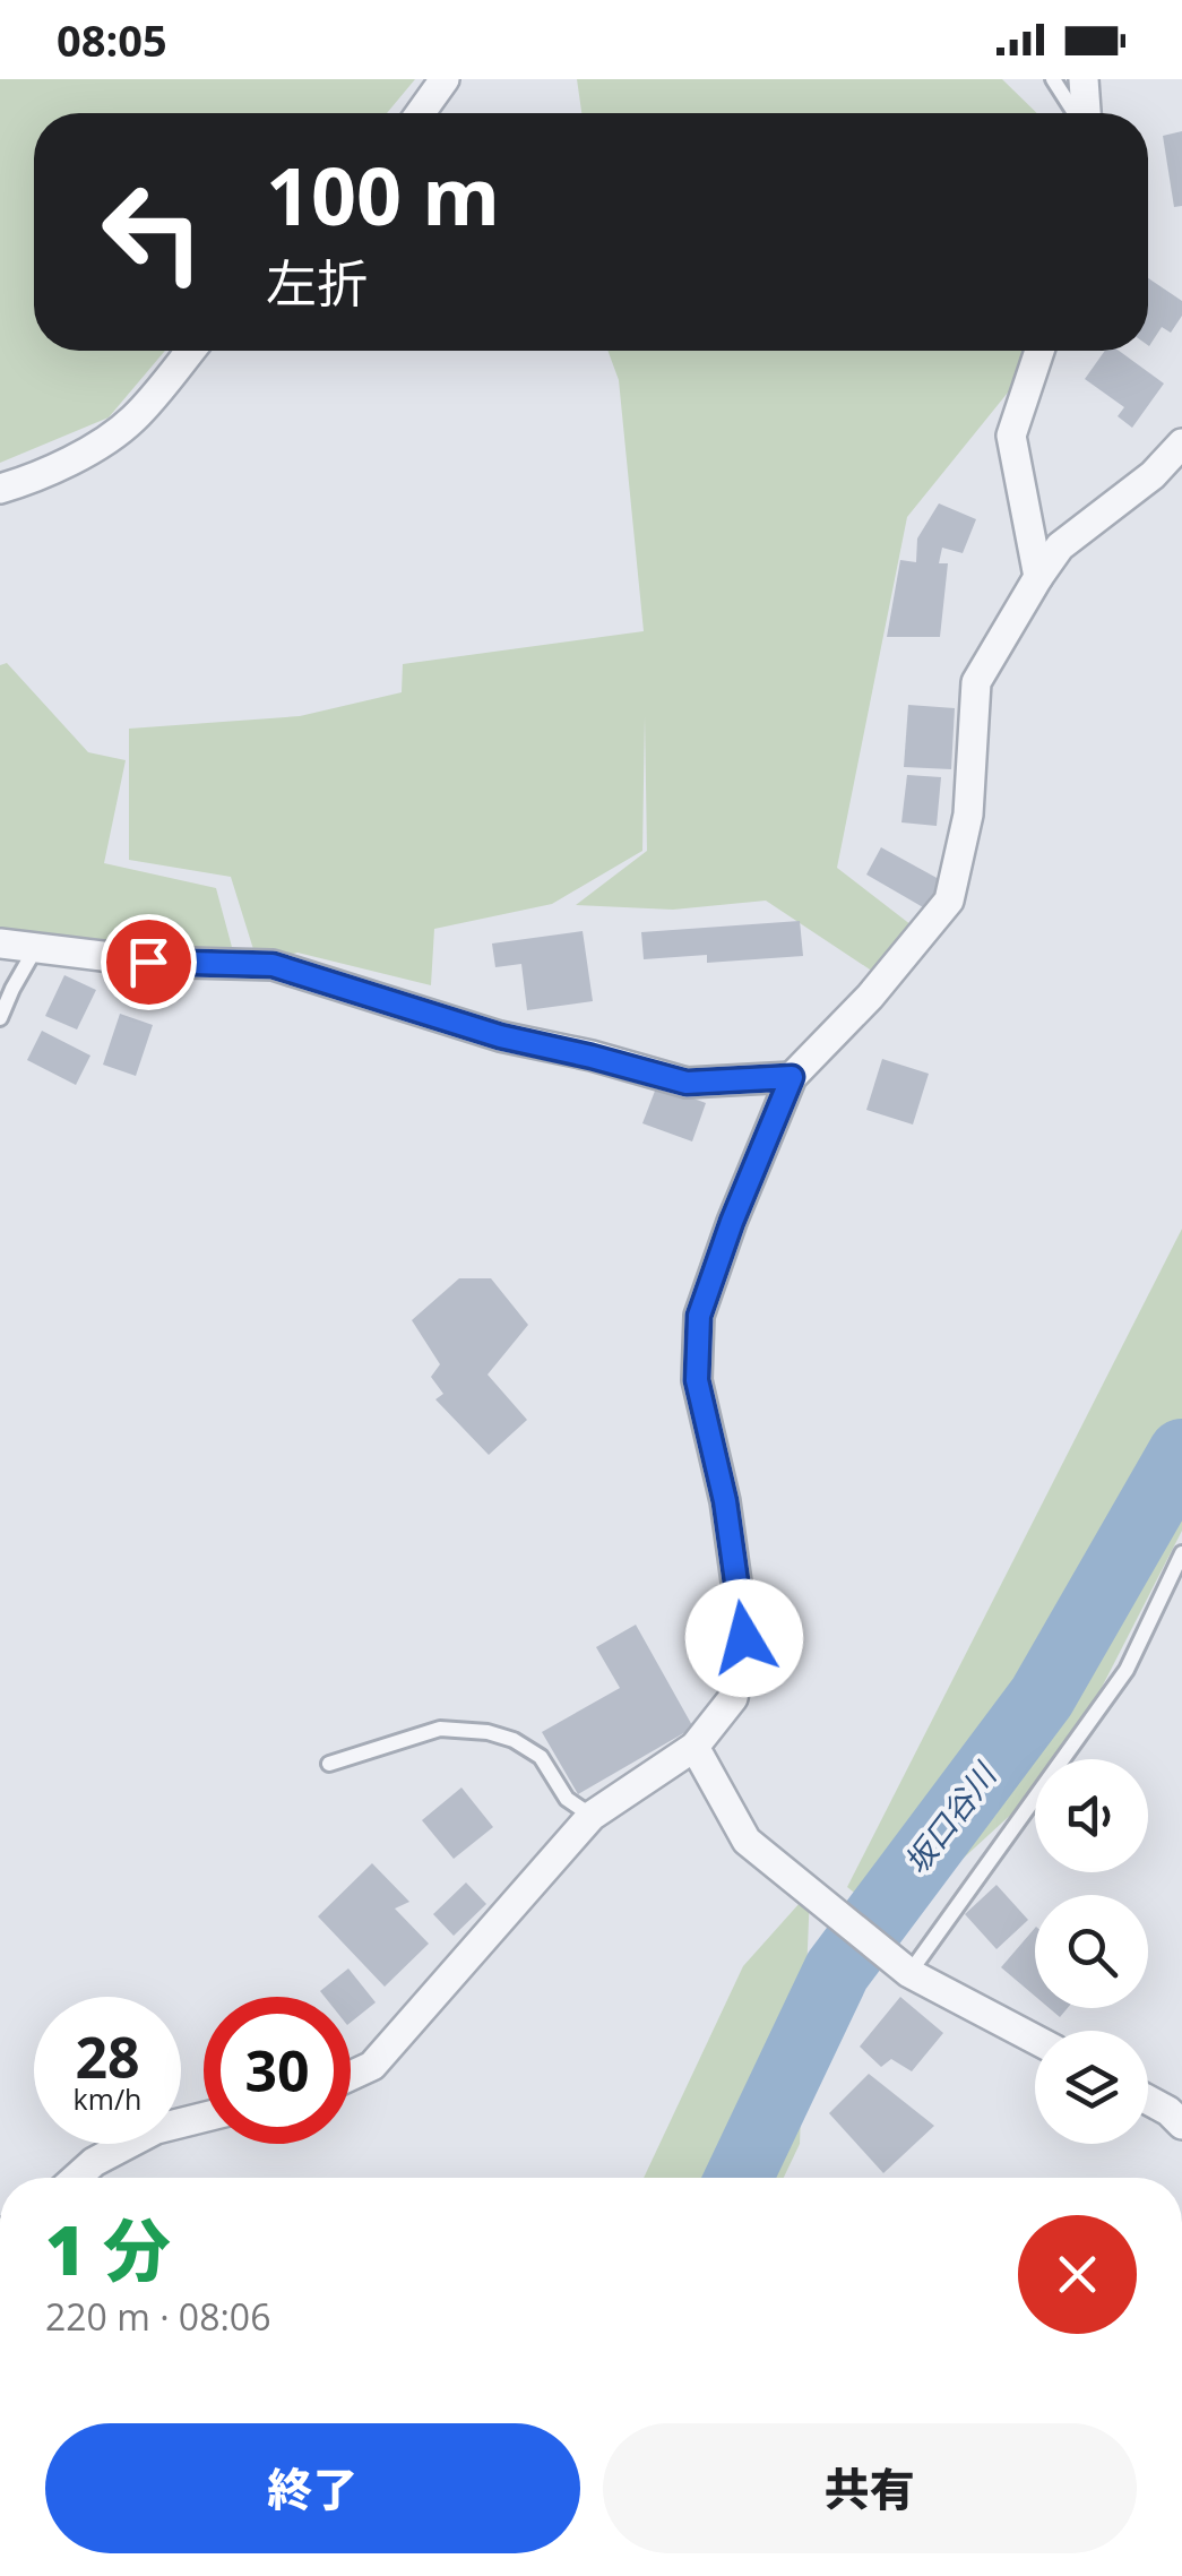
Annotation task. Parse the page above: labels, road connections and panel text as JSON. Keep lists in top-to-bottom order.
{
  "water": ["坂口谷川"],
  "page": {
    "status": "08:05",
    "turn": ["100 m", "左折"],
    "speed": "28 km/h",
    "limit": "30",
    "heading": ["1 分", "220 m · 08:06"],
    "buttons": ["終了", "共有"]
  }
}
